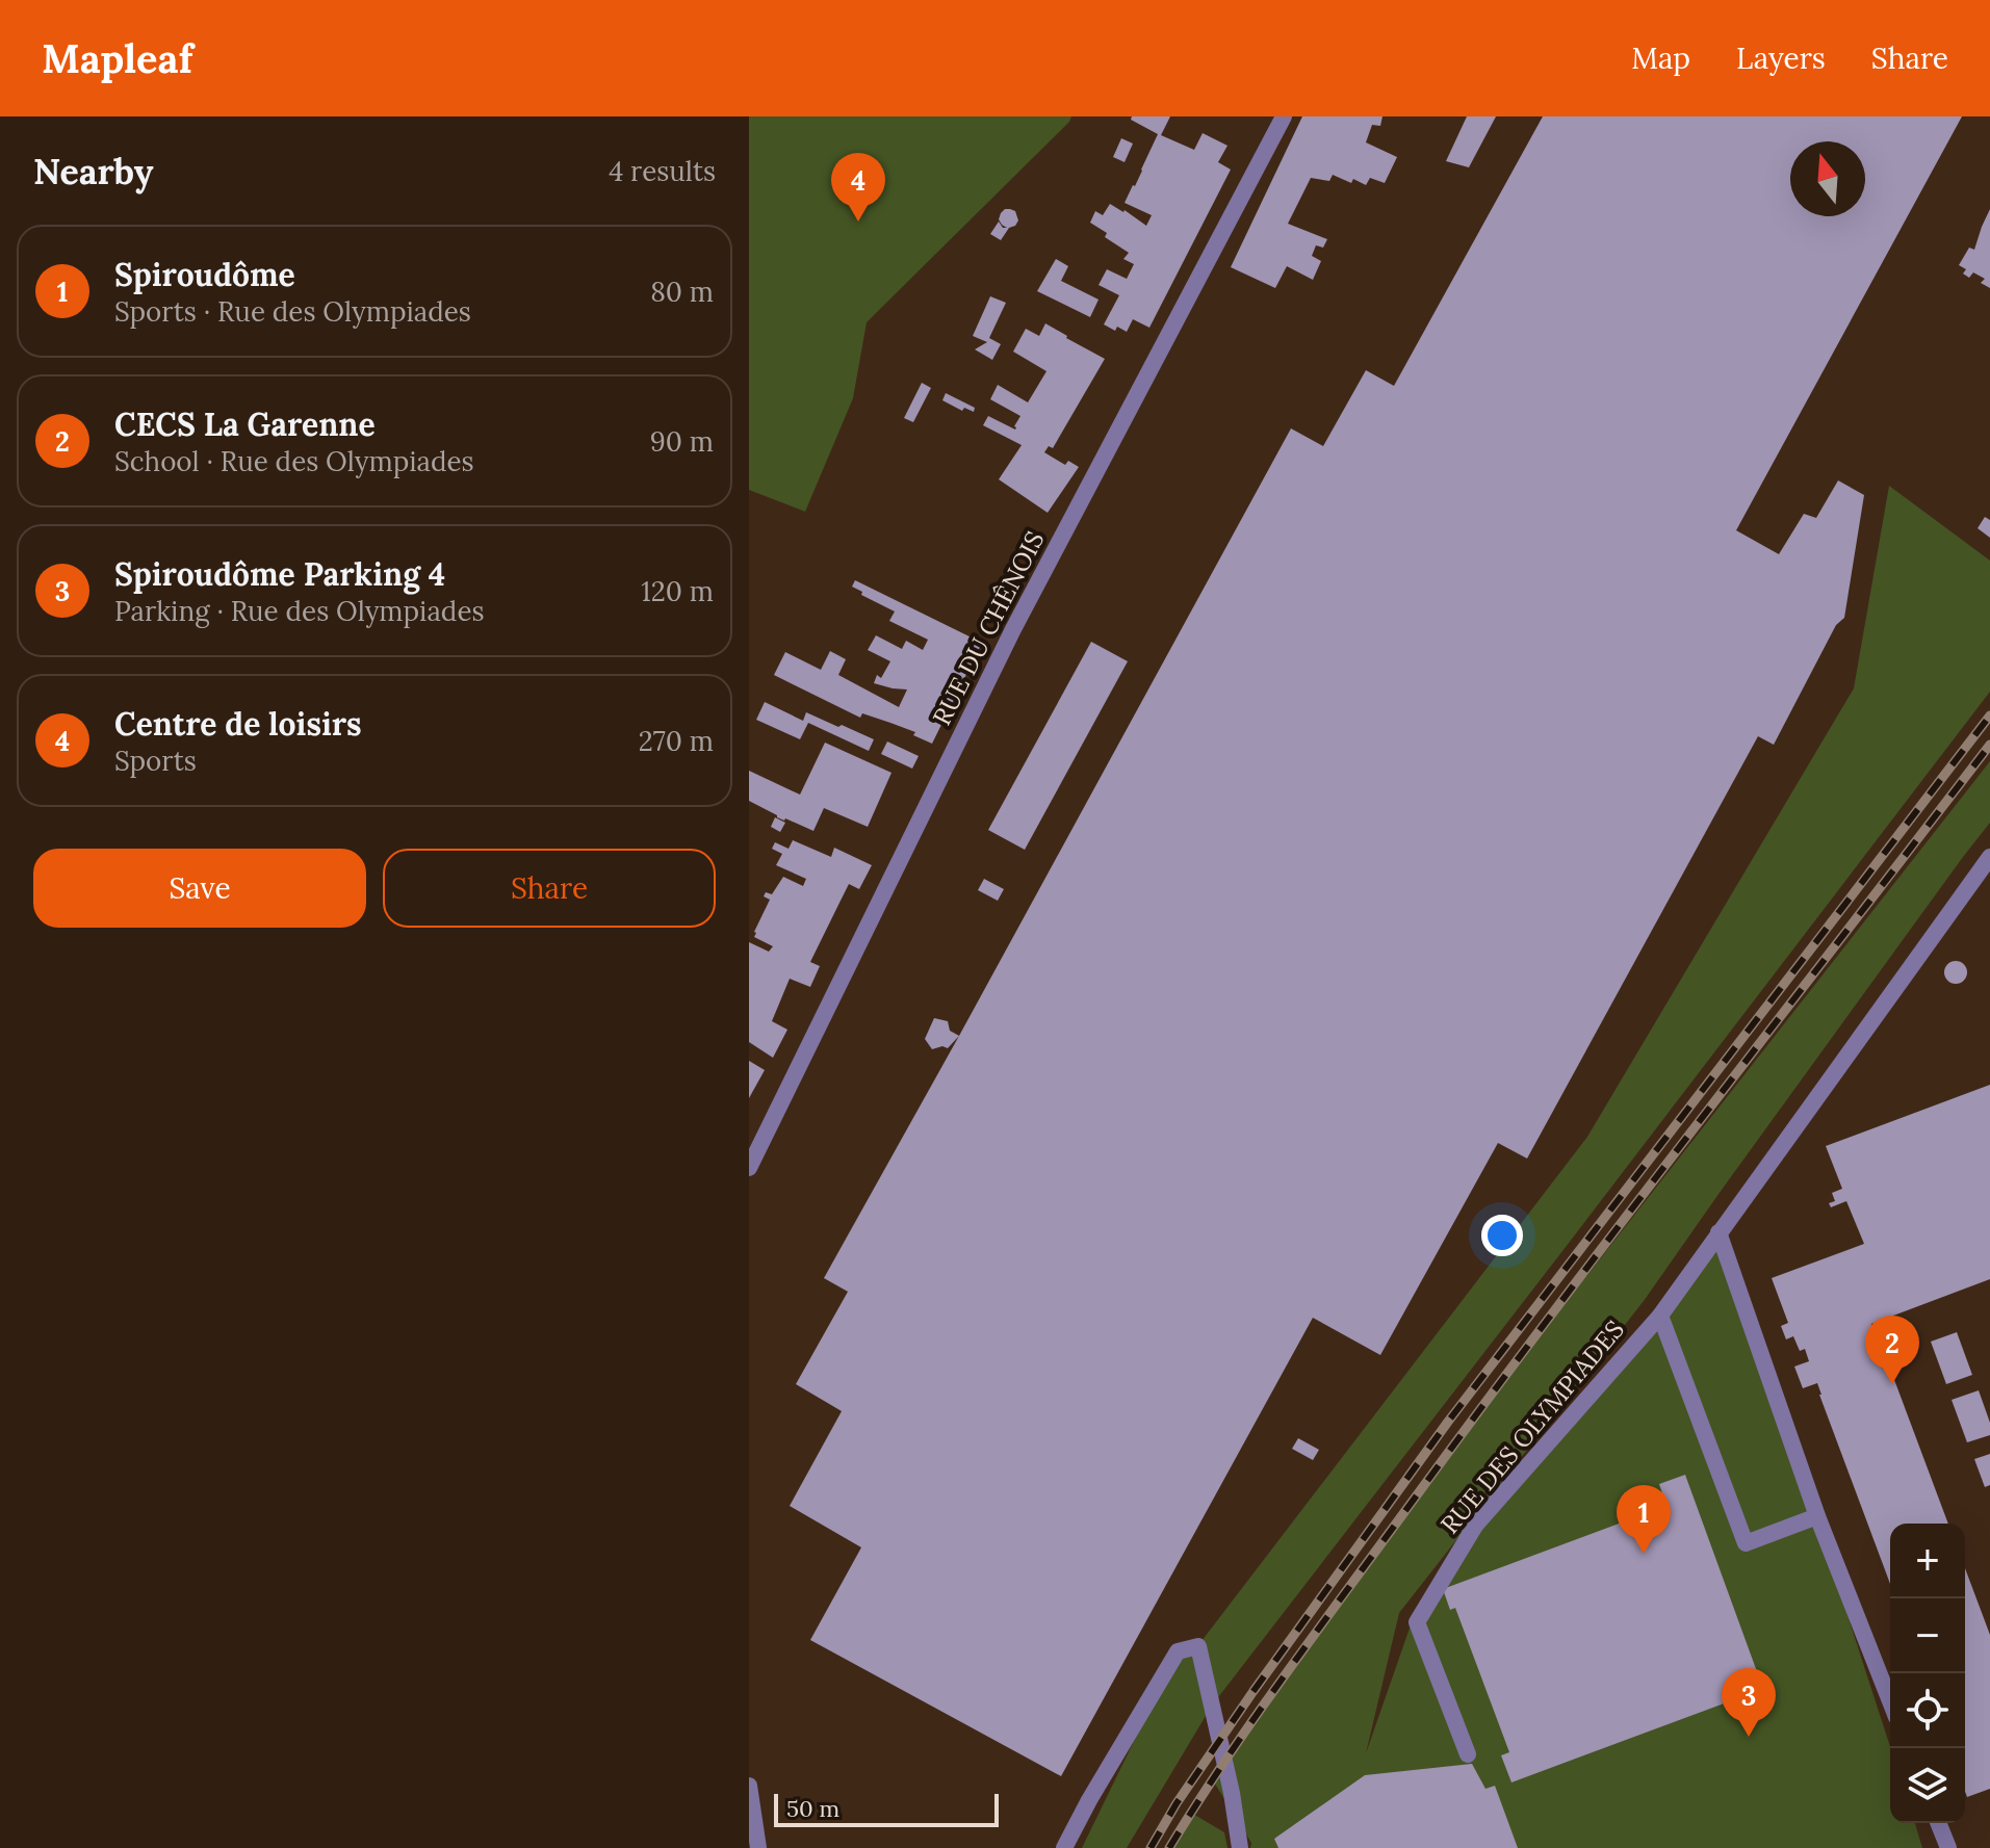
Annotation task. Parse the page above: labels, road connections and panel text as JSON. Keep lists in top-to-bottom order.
{
  "streets": {
    "street": ["RUE DU CHÊNOIS", "RUE DES OLYMPIADES"]
  },
  "scale_bar": "50 m",
  "north": "top",
  "page": {
    "header": "Mapleaf",
    "nav": ["Map", "Layers", "Share"],
    "heading": ["Nearby", "4 results"],
    "pins": [
      "4",
      "2",
      "1",
      "3"
    ],
    "list": [
      {
        "mark": "1",
        "name": "Spiroudôme",
        "note": "Sports · Rue des Olympiades",
        "value": "80 m"
      },
      {
        "mark": "2",
        "name": "CECS La Garenne",
        "note": "School · Rue des Olympiades",
        "value": "90 m"
      },
      {
        "mark": "3",
        "name": "Spiroudôme Parking 4",
        "note": "Parking · Rue des Olympiades",
        "value": "120 m"
      },
      {
        "mark": "4",
        "name": "Centre de loisirs",
        "note": "Sports",
        "value": "270 m"
      }
    ],
    "buttons": ["Save", "Share"],
    "map_buttons": ["+", "−"],
    "scale": "50 m"
  }
}
